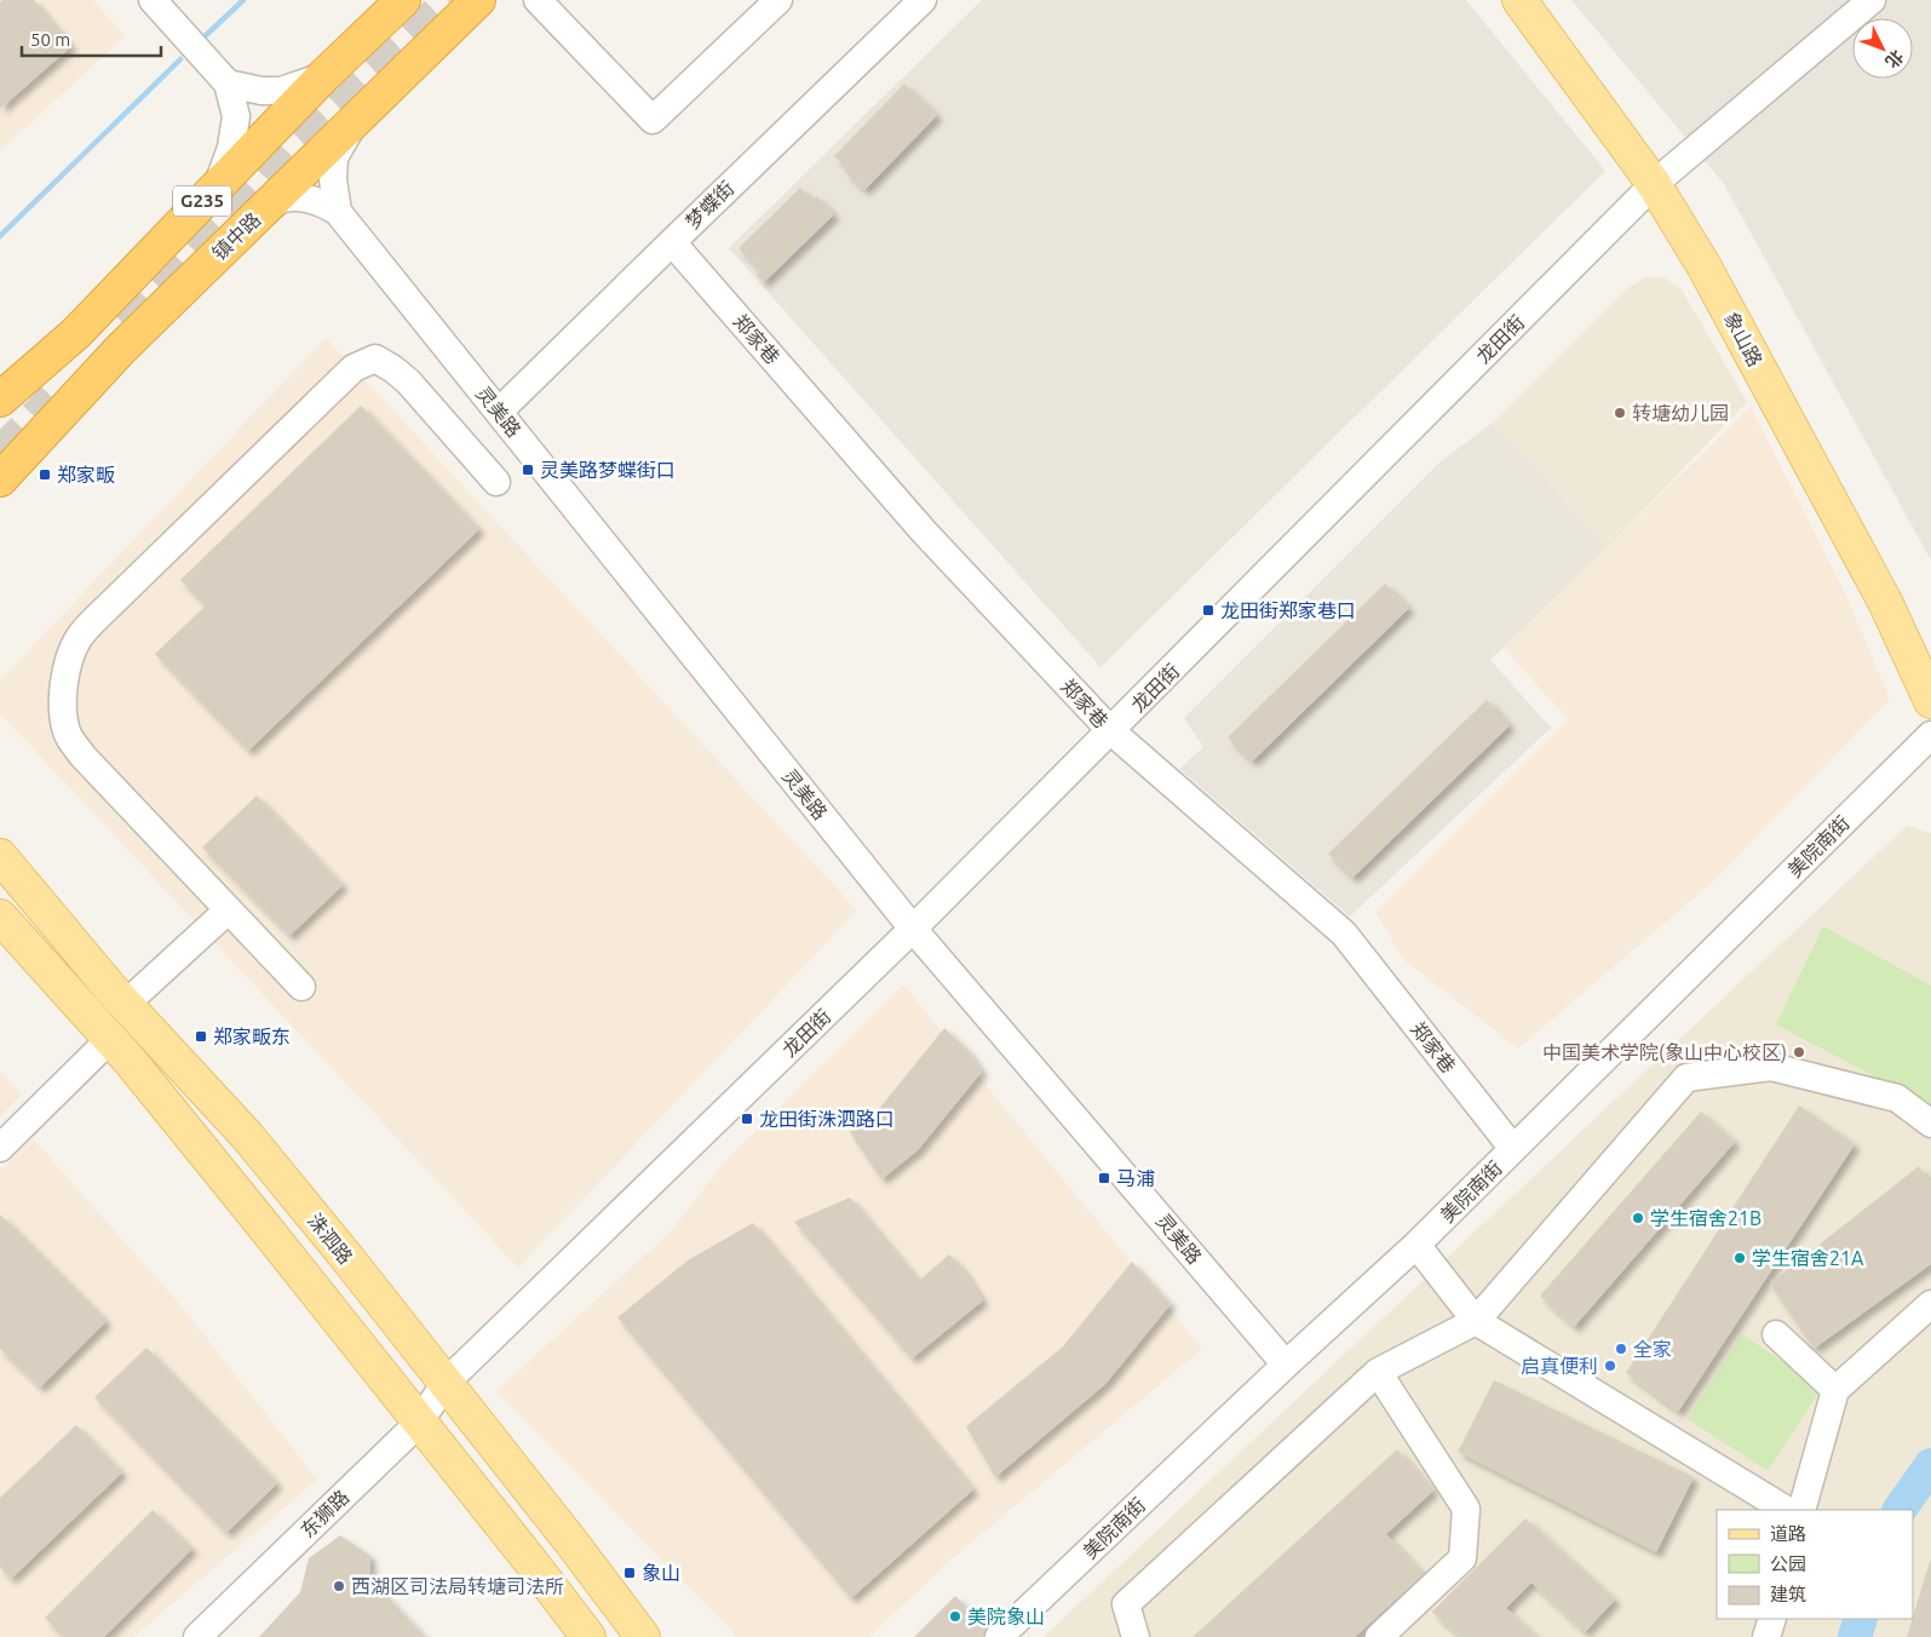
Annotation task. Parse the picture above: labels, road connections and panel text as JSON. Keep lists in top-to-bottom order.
{
  "streets": {
    "highway": ["G235", "镇中路"],
    "main road": ["象山路", "洙泗路"],
    "street": [
      "梦蝶街",
      "郑家巷",
      "龙田街",
      "灵美路",
      "美院南街",
      "东狮路"
    ]
  },
  "crossings": [
    ["梦蝶街", "郑家巷"],
    ["梦蝶街", "灵美路"],
    ["镇中路", "灵美路"],
    ["郑家巷", "龙田街"],
    ["郑家巷", "美院南街"],
    ["龙田街", "象山路"],
    ["龙田街", "灵美路"],
    ["龙田街", "洙泗路"],
    ["龙田街", "东狮路"],
    ["灵美路", "美院南街"],
    ["洙泗路", "东狮路"]
  ],
  "places": {
    "other": [
      "转塘幼儿园",
      "中国美术学院(象山中心校区)",
      "学生宿舍21B",
      "学生宿舍21A",
      "全家",
      "启真便利",
      "西湖区司法局转塘司法所",
      "美院象山"
    ],
    "transit": [
      "灵美路梦蝶街口",
      "郑家畈",
      "龙田街郑家巷口",
      "郑家畈东",
      "龙田街洙泗路口",
      "马浦",
      "象山"
    ]
  },
  "legend": ["道路", "公园", "建筑"],
  "scale_bar": "50 m",
  "north": "bottom right"
}
